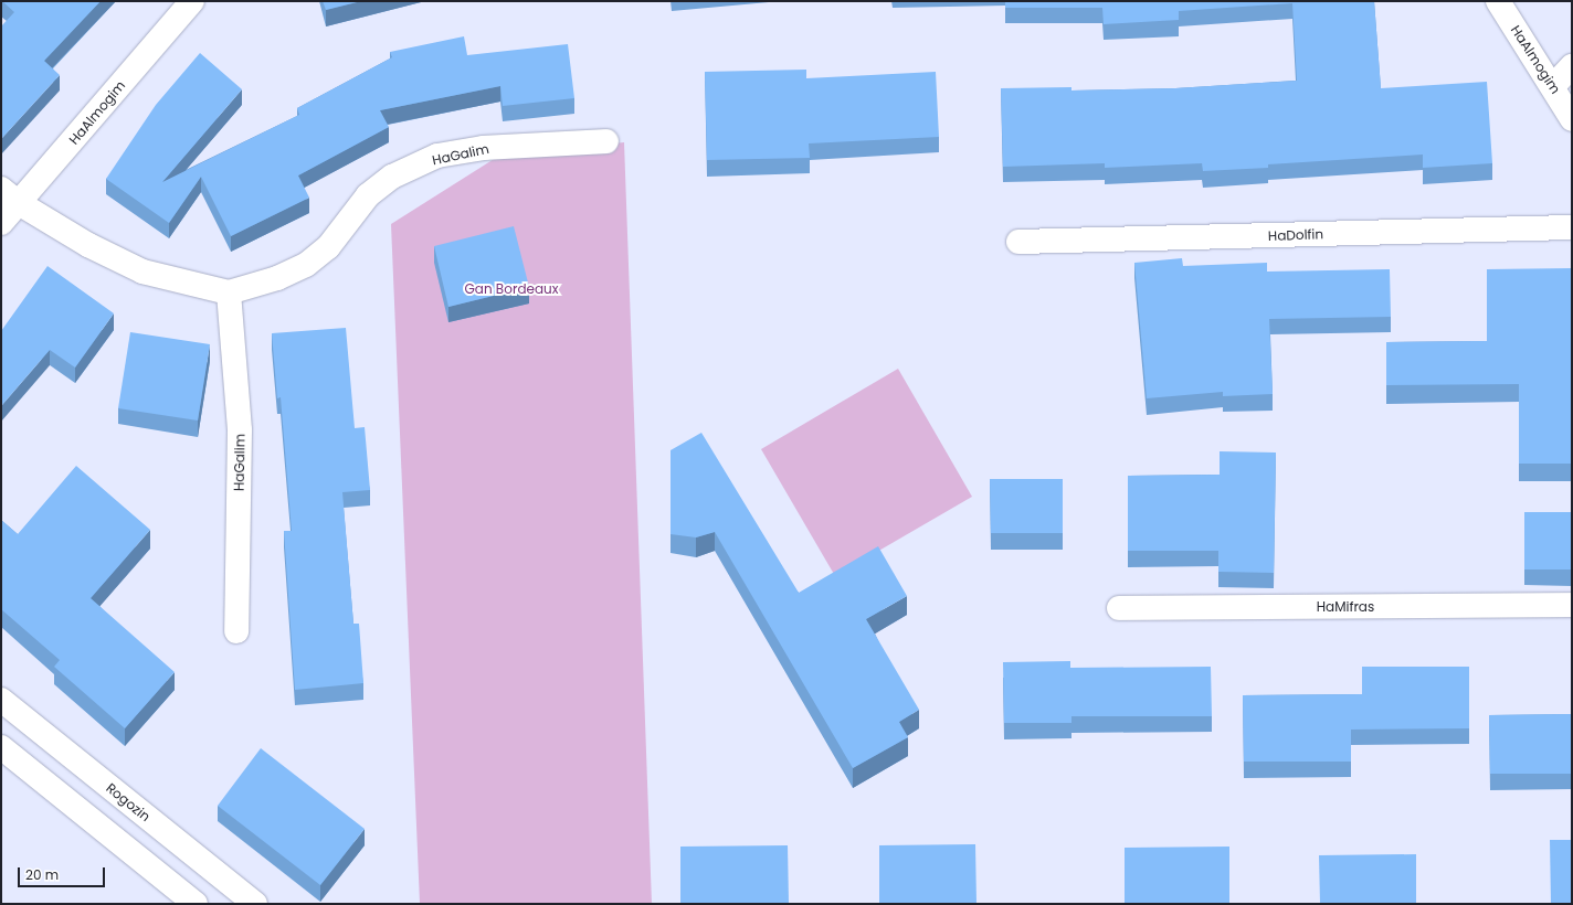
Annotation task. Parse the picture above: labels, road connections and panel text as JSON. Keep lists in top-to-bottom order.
{
  "streets": {
    "street": [
      "HaAlmogim",
      "HaGalim",
      "HaDolfin",
      "HaMifras",
      "Rogozin"
    ]
  },
  "parks": ["Gan Bordeaux"],
  "scale_bar": "20 m"
}
